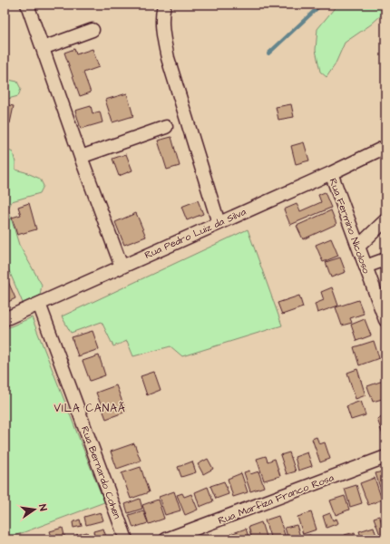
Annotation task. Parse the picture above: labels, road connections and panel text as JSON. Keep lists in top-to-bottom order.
{
  "streets": {
    "street": [
      "Rua Fermino Nicoloso",
      "Rua Pedro Luiz da Silva",
      "Rua Bernardo Cohen",
      "Rua Marfiza Franco Rosa"
    ]
  },
  "crossings": [
    ["Rua Fermino Nicoloso", "Rua Pedro Luiz da Silva"],
    ["Rua Pedro Luiz da Silva", "Rua Bernardo Cohen"]
  ],
  "districts": ["VILA CANAÃ"],
  "north": "right"
}
